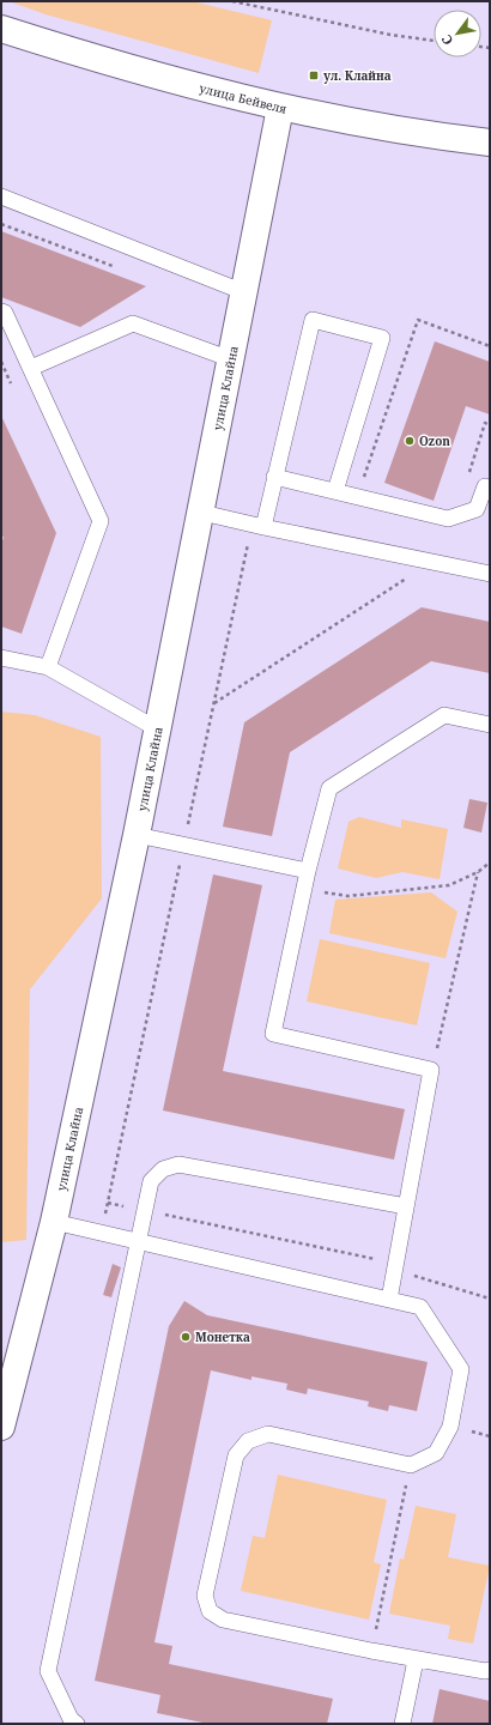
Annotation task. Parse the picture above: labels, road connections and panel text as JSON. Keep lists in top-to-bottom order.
{
  "streets": {
    "street": ["улица Бейвеля", "улица Клайна"]
  },
  "crossings": [
    ["улица Бейвеля", "улица Клайна"]
  ],
  "places": {
    "transit": ["ул. Клайна"],
    "other": ["Ozon", "Монетка"]
  },
  "north": "bottom left"
}
